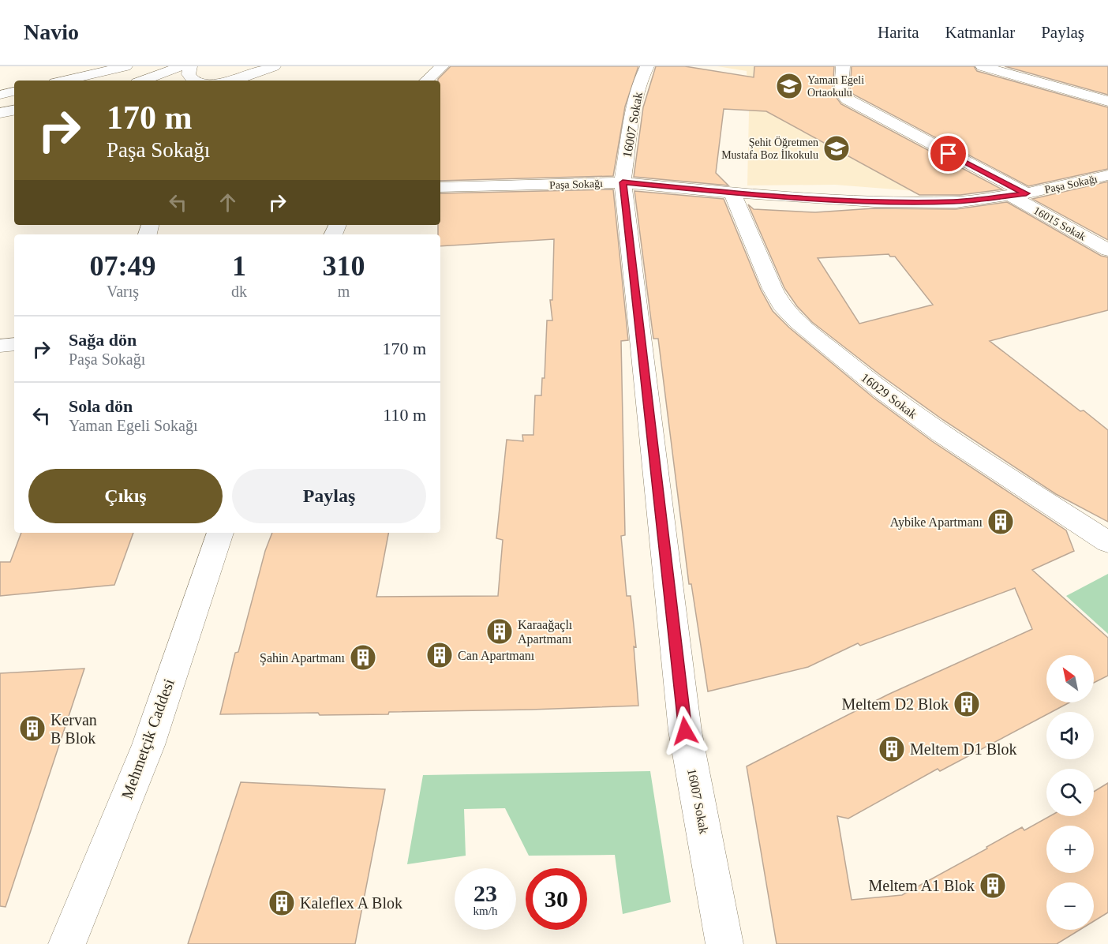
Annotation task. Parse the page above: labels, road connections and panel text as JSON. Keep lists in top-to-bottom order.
{
  "streets": {
    "street": [
      "16007 Sokak",
      "Paşa Sokağı",
      "16015 Sokak",
      "16029 Sokak",
      "Mehmetçik Caddesi"
    ]
  },
  "crossings": [
    ["16007 Sokak", "Paşa Sokağı"],
    ["Paşa Sokağı", "16015 Sokak"],
    ["Paşa Sokağı", "16029 Sokak"]
  ],
  "places": {
    "school or university": ["Yaman Egeli Ortaokulu", "Şehit Öğretmen Mustafa Boz İlkokulu"],
    "building": [
      "Aybike Apartmanı",
      "Karaağaçlı Apartmanı",
      "Can Apartmanı",
      "Şahin Apartmanı",
      "Meltem D2 Blok",
      "Kervan B Blok",
      "Meltem D1 Blok",
      "Meltem A1 Blok",
      "Kaleflex A Blok"
    ]
  },
  "north": "top left",
  "page": {
    "header": "Navio",
    "nav": ["Harita", "Katmanlar", "Paylaş"],
    "turn": ["170 m", "Paşa Sokağı"],
    "eta": [
      "07:49",
      "Varış",
      "1",
      "dk",
      "310",
      "m"
    ],
    "list": [
      {
        "name": "Sağa dön",
        "note": "Paşa Sokağı",
        "value": "170 m"
      },
      {
        "name": "Sola dön",
        "note": "Yaman Egeli Sokağı",
        "value": "110 m"
      }
    ],
    "buttons": ["Çıkış", "Paylaş"],
    "map_buttons": ["+", "−"],
    "speed": "23 km/h",
    "limit": "30"
  }
}
